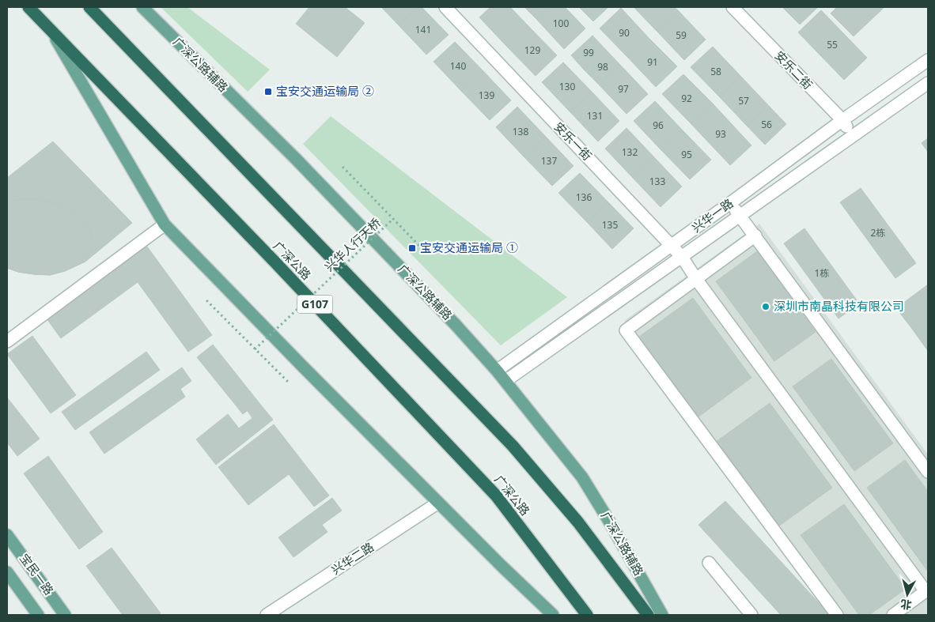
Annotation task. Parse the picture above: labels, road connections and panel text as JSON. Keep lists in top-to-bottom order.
{
  "streets": {
    "highway": ["广深公路", "G107"],
    "main road": ["广深公路辅路", "宝民一路"],
    "street": [
      "安乐二街",
      "安乐一街",
      "兴华一路",
      "兴华二路"
    ],
    "path": ["兴华人行天桥"]
  },
  "crossings": [
    ["广深公路辅路", "兴华一路"],
    ["安乐二街", "兴华一路"],
    ["安乐一街", "兴华一路"]
  ],
  "places": {
    "transit": ["宝安交通运输局 ②", "宝安交通运输局 ①"],
    "other": ["深圳市南晶科技有限公司"]
  },
  "house_numbers": [
    "100",
    "141",
    "90",
    "59",
    "55",
    "129",
    "99",
    "91",
    "140",
    "98",
    "58",
    "130",
    "97",
    "139",
    "92",
    "57",
    "131",
    "56",
    "96",
    "138",
    "93",
    "132",
    "95",
    "137",
    "133",
    "136",
    "135",
    "2栋",
    "1栋"
  ],
  "north": "bottom"
}
